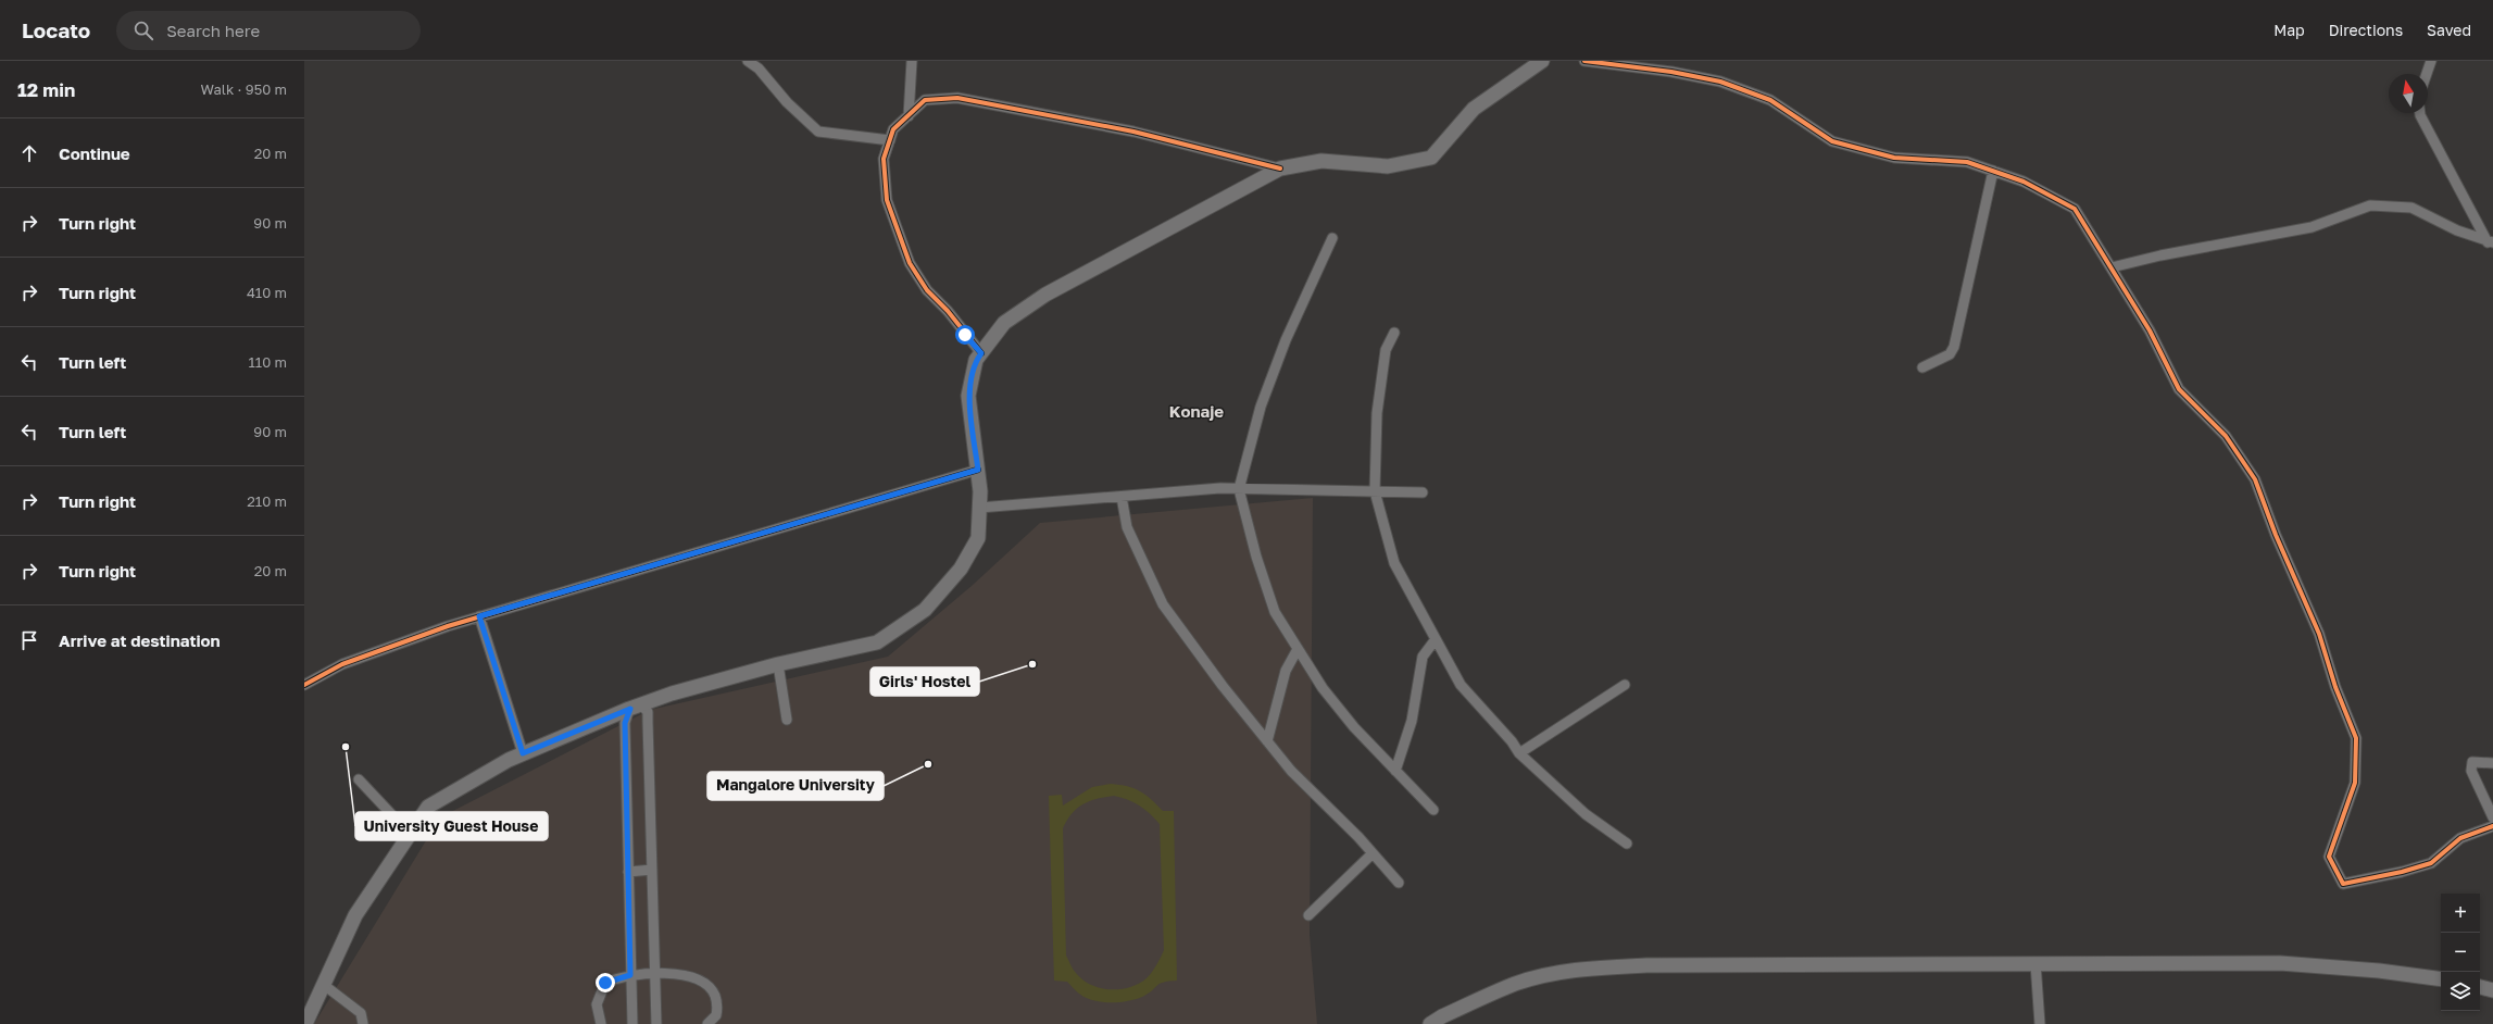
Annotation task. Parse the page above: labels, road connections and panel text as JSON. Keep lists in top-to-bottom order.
{
  "districts": ["Konaje"],
  "places": ["Girls' Hostel", "University Guest House", "Mangalore University"],
  "north": "top",
  "page": {
    "header": "Locato",
    "search": "Search here",
    "nav": ["Map", "Directions", "Saved"],
    "heading": ["12 min", "Walk · 950 m"],
    "list": [
      ["Continue", "20 m"],
      ["Turn right", "90 m"],
      ["Turn right", "410 m"],
      ["Turn left", "110 m"],
      ["Turn left", "90 m"],
      ["Turn right", "210 m"],
      ["Turn right", "20 m"],
      "Arrive at destination"
    ],
    "map_buttons": ["+", "−"]
  }
}
